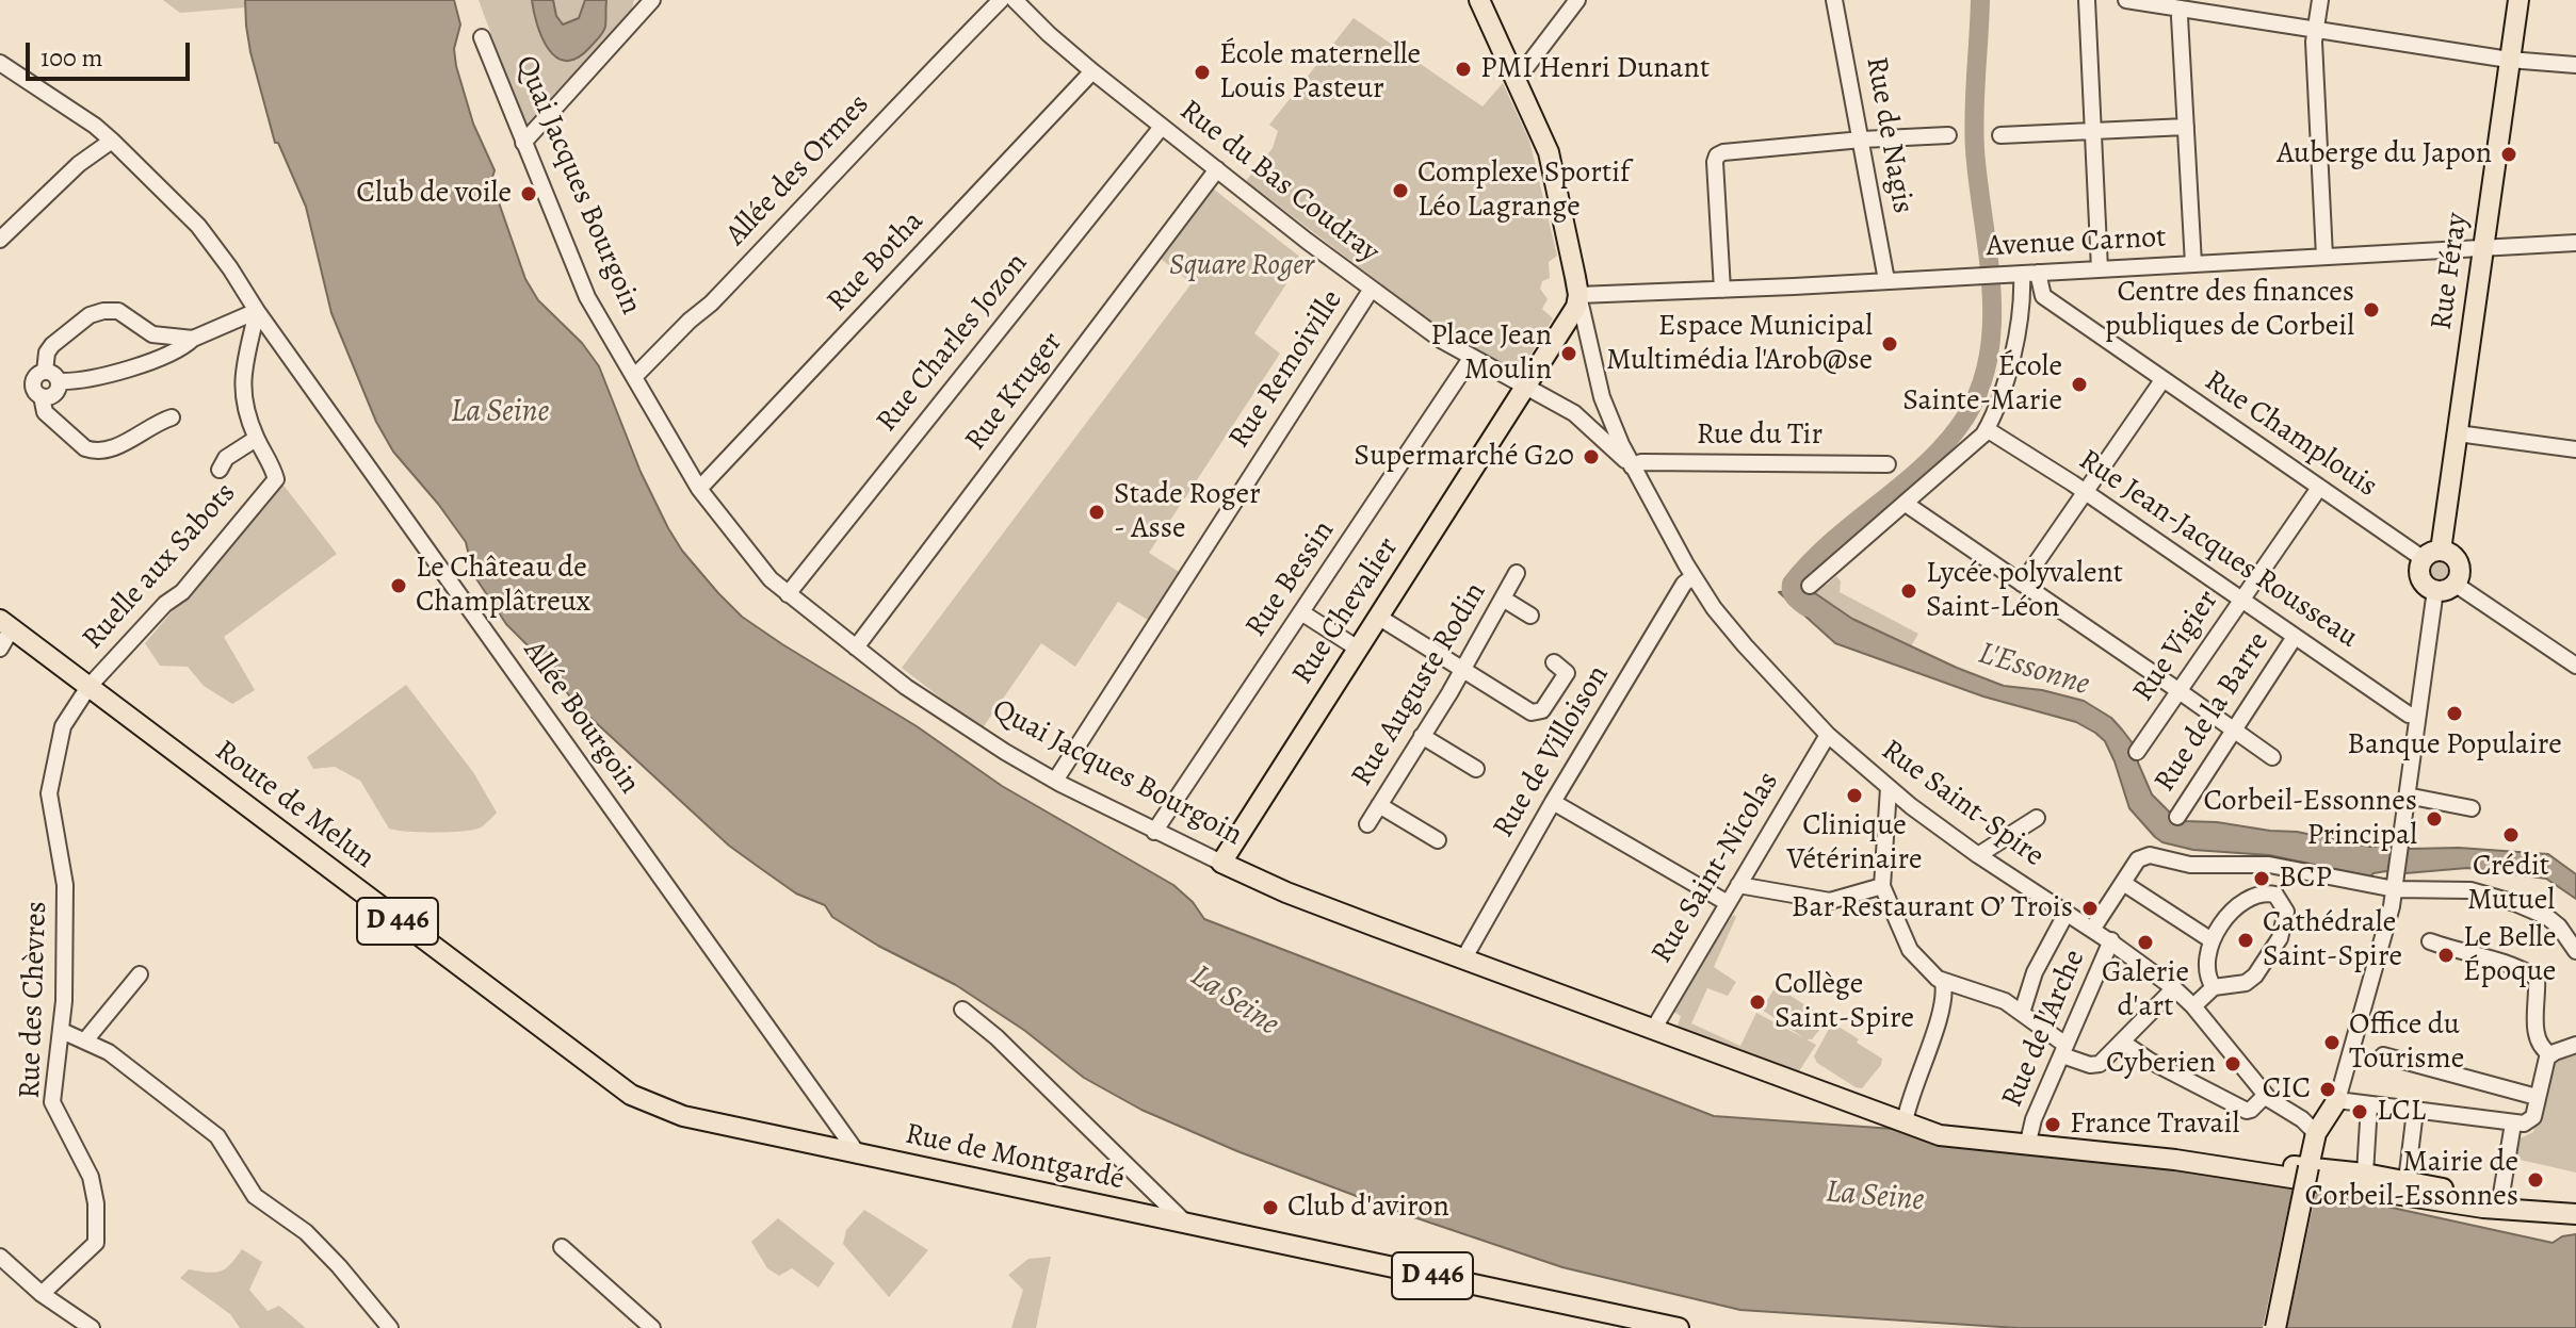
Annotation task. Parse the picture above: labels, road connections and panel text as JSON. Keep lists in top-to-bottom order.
{
  "streets": {
    "main road": [
      "Quai Jacques Bourgoin",
      "Rue Féray",
      "Rue Chevalier",
      "Route de Melun",
      "D 446",
      "Rue de Montgardé"
    ],
    "street": [
      "Rue de Nagis",
      "Allée des Ormes",
      "Rue du Bas Coudray",
      "Avenue Carnot",
      "Rue Botha",
      "Rue Charles Jozon",
      "Rue Remoiville",
      "Rue Kruger",
      "Rue Champlouis",
      "Rue du Tir",
      "Rue Jean-Jacques Rousseau",
      "Ruelle aux Sabots",
      "Rue Bessin",
      "Rue Vigier",
      "Rue Auguste Rodin",
      "Rue de la Barre",
      "Allée Bourgoin",
      "Rue de Villoison",
      "Rue Saint-Spire",
      "Rue Saint-Nicolas",
      "Rue des Chèvres",
      "Rue de l'Arche"
    ]
  },
  "crossings": [
    ["Rue de Nagis", "Avenue Carnot"],
    ["Allée des Ormes", "Quai Jacques Bourgoin"],
    ["Rue du Bas Coudray", "Rue Botha"],
    ["Rue du Bas Coudray", "Rue Charles Jozon"],
    ["Rue du Bas Coudray", "Rue Remoiville"],
    ["Rue du Bas Coudray", "Rue Kruger"],
    ["Rue du Bas Coudray", "Rue Bessin"],
    ["Rue du Bas Coudray", "Rue Chevalier"],
    ["Rue du Bas Coudray", "Rue Saint-Spire"],
    ["Quai Jacques Bourgoin", "Rue Botha"],
    ["Quai Jacques Bourgoin", "Rue Charles Jozon"],
    ["Quai Jacques Bourgoin", "Rue Remoiville"],
    ["Quai Jacques Bourgoin", "Rue Kruger"],
    ["Quai Jacques Bourgoin", "Rue Bessin"],
    ["Quai Jacques Bourgoin", "Rue Chevalier"],
    ["Quai Jacques Bourgoin", "Rue de Villoison"],
    ["Quai Jacques Bourgoin", "Rue Saint-Nicolas"],
    ["Quai Jacques Bourgoin", "Rue de l'Arche"],
    ["Avenue Carnot", "Rue Féray"],
    ["Avenue Carnot", "Rue Champlouis"],
    ["Avenue Carnot", "Rue Chevalier"],
    ["Rue Féray", "Rue Champlouis"],
    ["Rue Champlouis", "Rue Vigier"],
    ["Rue du Tir", "Rue Saint-Spire"],
    ["Rue Jean-Jacques Rousseau", "Rue Vigier"],
    ["Rue Jean-Jacques Rousseau", "Rue de la Barre"],
    ["Ruelle aux Sabots", "Allée Bourgoin"],
    ["Ruelle aux Sabots", "Route de Melun"],
    ["Ruelle aux Sabots", "Rue des Chèvres"],
    ["Rue Chevalier", "Rue Saint-Spire"],
    ["Allée Bourgoin", "Rue de Montgardé"],
    ["Rue de Villoison", "Rue Saint-Spire"],
    ["Rue Saint-Spire", "Rue Saint-Nicolas"],
    ["Rue Saint-Spire", "Rue de l'Arche"],
    ["Route de Melun", "Rue des Chèvres"],
    ["Route de Melun", "Rue de Montgardé"],
    ["D 446", "Rue de Montgardé"]
  ],
  "water": ["La Seine", "L'Essonne"],
  "parks": ["Square Roger"],
  "places": [
    "PMI Henri Dunant",
    "École maternelle Louis Pasteur",
    "Auberge du Japon",
    "Complexe Sportif Léo Lagrange",
    "Club de voile",
    "Centre des finances publiques de Corbeil",
    "Espace Municipal Multimédia l'Arob@se",
    "Place Jean Moulin",
    "École Sainte-Marie",
    "Supermarché G20",
    "Stade Roger - Asse",
    "Le Château de Champlâtreux",
    "Lycée polyvalent Saint-Léon",
    "Banque Populaire",
    "Clinique Vétérinaire",
    "Corbeil-Essonnes Principal",
    "Crédit Mutuel",
    "BCP",
    "Bar Restaurant O’ Trois",
    "Cathédrale Saint-Spire",
    "Galerie d'art",
    "Le Belle Époque",
    "Collège Saint-Spire",
    "Office du Tourisme",
    "Cyberien",
    "CIC",
    "LCL",
    "France Travail",
    "Mairie de Corbeil-Essonnes",
    "Club d'aviron"
  ],
  "scale_bar": "100 m"
}
